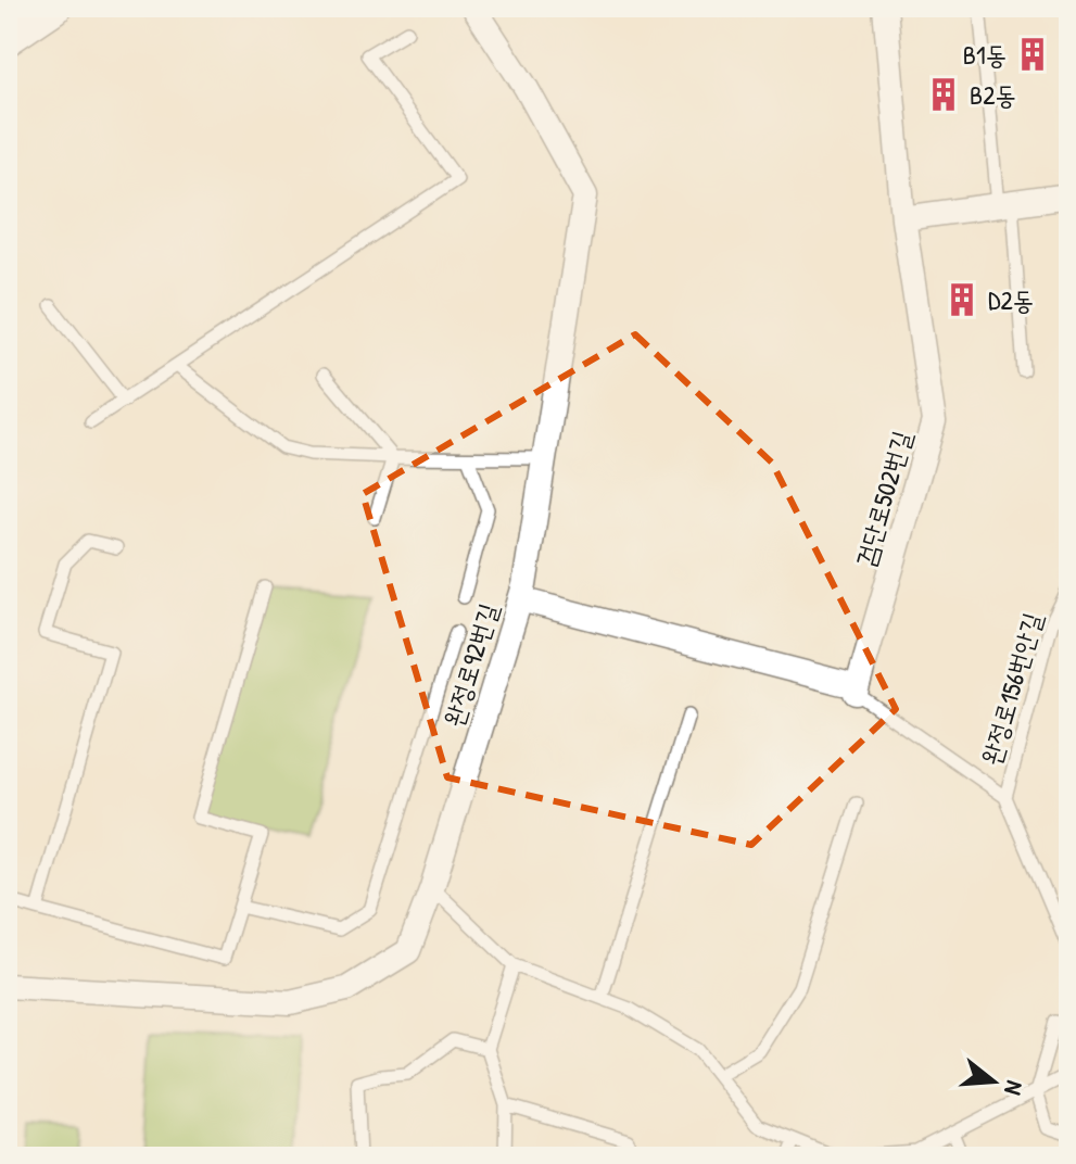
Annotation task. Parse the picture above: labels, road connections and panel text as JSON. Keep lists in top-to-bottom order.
{
  "streets": {
    "street": ["검단로502번길", "완정로92번길"],
    "lane": ["완정로156번안길"]
  },
  "places": {
    "building": ["B1동", "B2동", "D2동"]
  },
  "north": "right"
}
